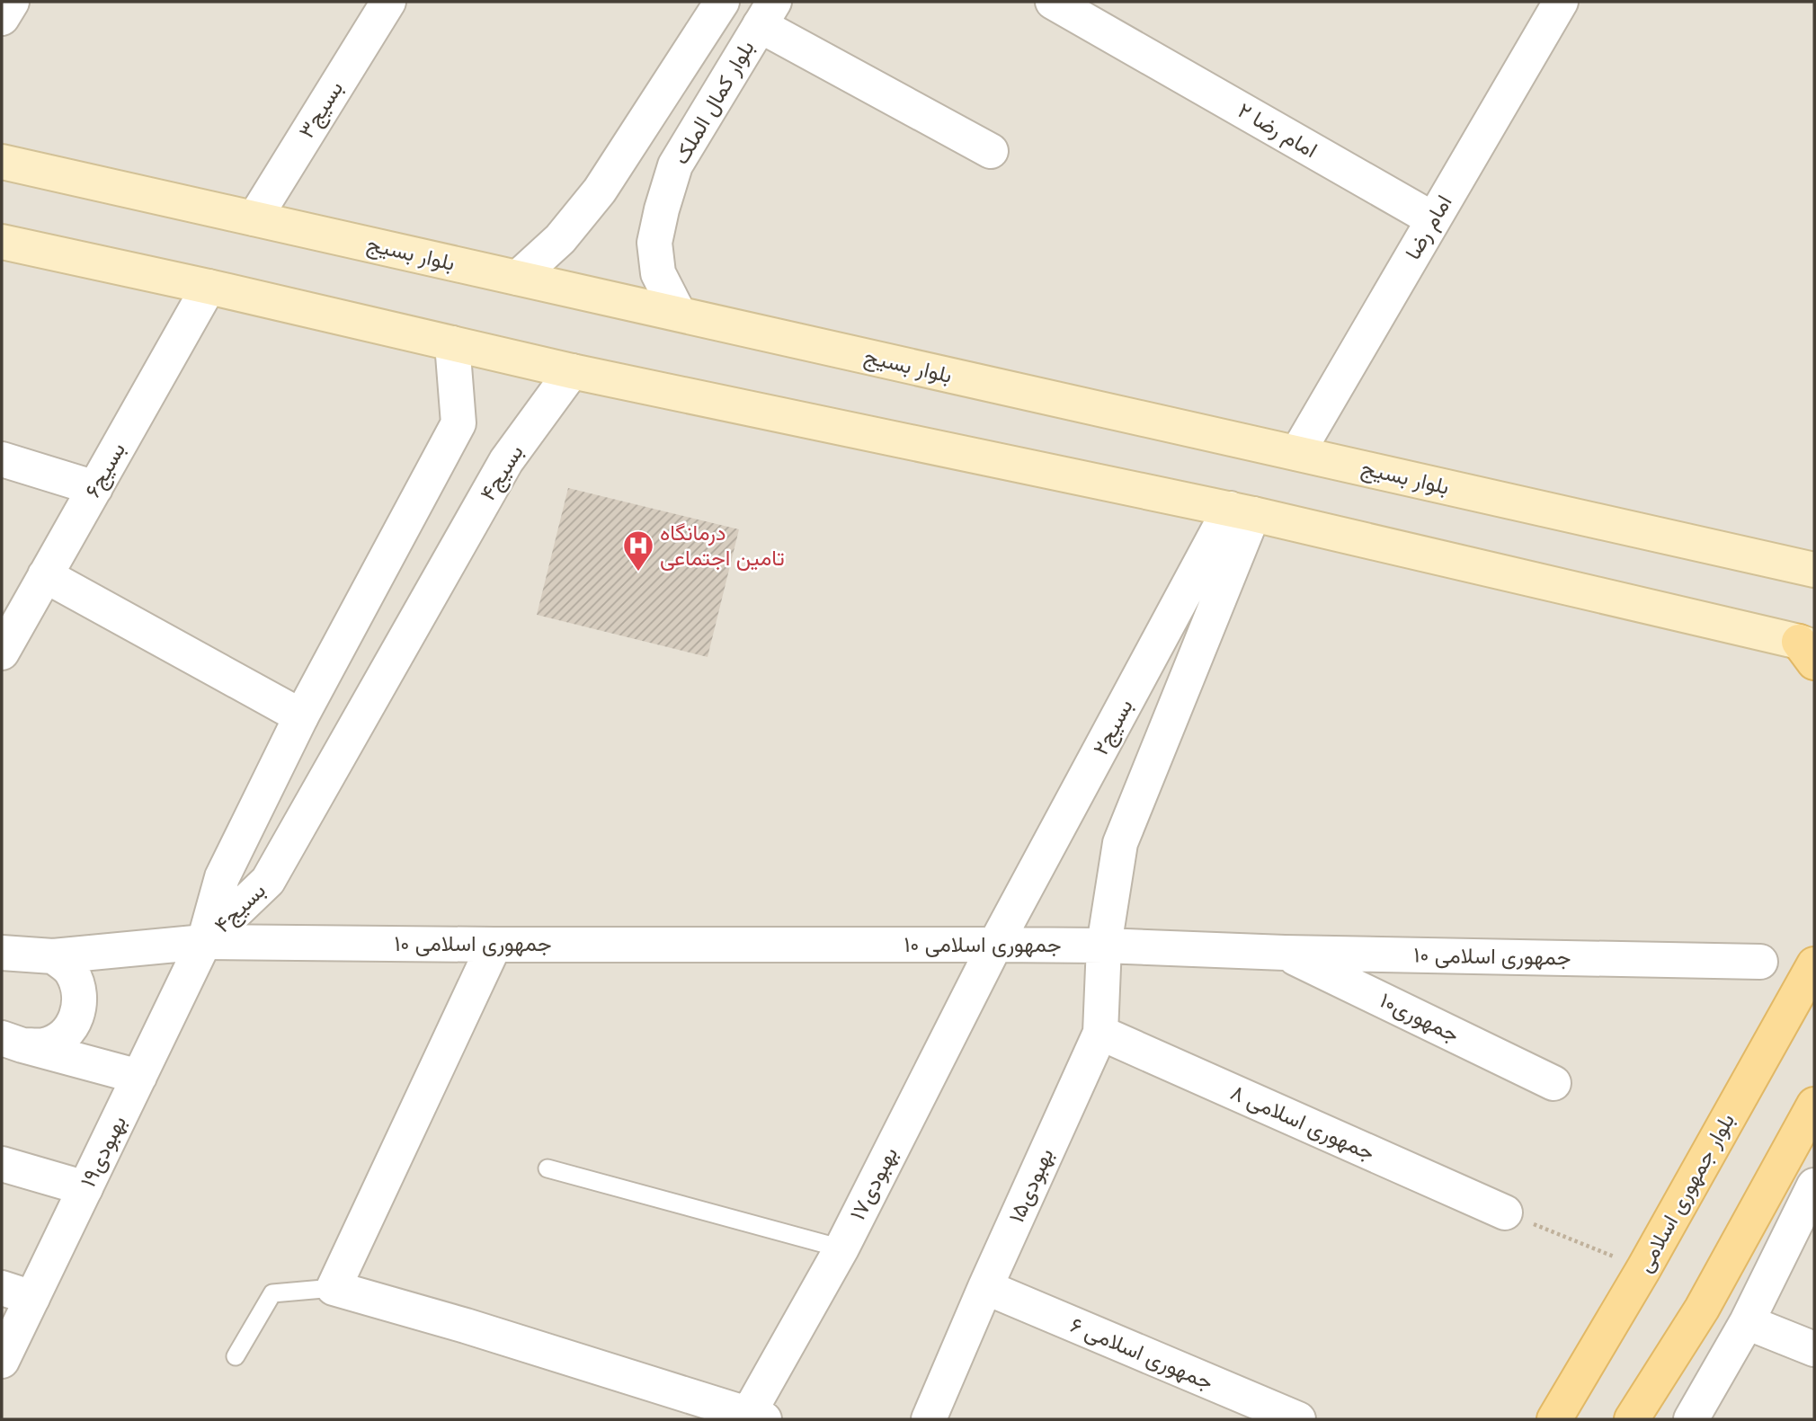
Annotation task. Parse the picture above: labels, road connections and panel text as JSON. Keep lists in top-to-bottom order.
{
  "streets": {
    "main road": ["بلوار بسیج", "بلوار جمهوری اسلامی"],
    "street": [
      "بلوار کمال الملک",
      "بسیج۳",
      "امام رضا ۲",
      "امام رضا",
      "بسیج۶",
      "بسیج۴",
      "بسیج۲",
      "جمهوری اسلامی ۱۰",
      "جمهوری۱۰",
      "جمهوری اسلامی ۸",
      "بهبودی۱۹",
      "بهبودی۱۷",
      "بهبودی۱۵",
      "جمهوری اسلامی ۶"
    ]
  },
  "crossings": [
    ["بلوار کمال الملک", "بلوار بسیج"],
    ["بسیج۳", "بلوار بسیج"],
    ["امام رضا ۲", "امام رضا"],
    ["امام رضا", "بلوار بسیج"],
    ["بسیج۴", "جمهوری اسلامی ۱۰"],
    ["بسیج۴", "بهبودی۱۹"],
    ["بسیج۲", "جمهوری اسلامی ۱۰"],
    ["بسیج۲", "بهبودی۱۷"],
    ["جمهوری اسلامی ۱۰", "جمهوری۱۰"],
    ["جمهوری اسلامی ۱۰", "بهبودی۱۹"],
    ["جمهوری اسلامی ۱۰", "بهبودی۱۷"],
    ["جمهوری اسلامی ۱۰", "بهبودی۱۵"],
    ["جمهوری اسلامی ۸", "بهبودی۱۵"],
    ["بهبودی۱۵", "جمهوری اسلامی ۶"]
  ],
  "places": {
    "hospital": ["درمانگاه تامین اجتماعی"]
  }
}
